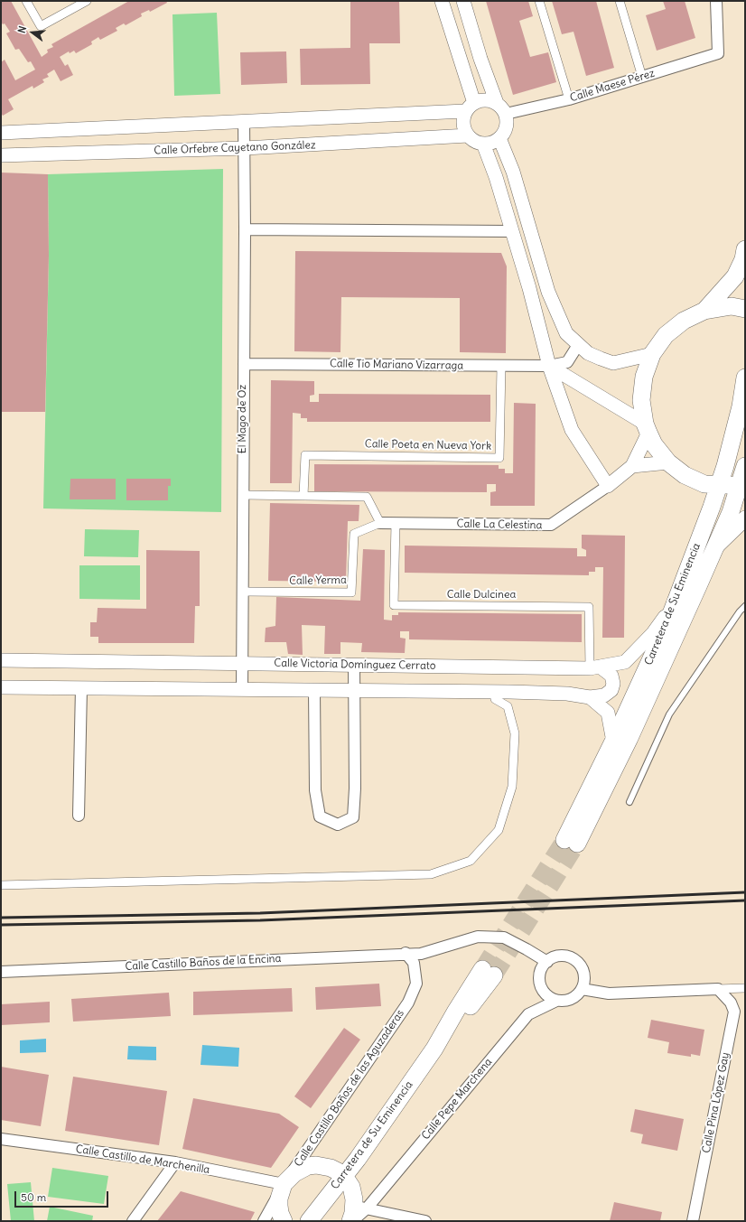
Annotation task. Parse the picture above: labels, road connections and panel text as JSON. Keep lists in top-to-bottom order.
{
  "streets": {
    "main road": ["Carretera de Su Eminencia"],
    "street": [
      "Calle Maese Pérez",
      "Calle Orfebre Cayetano González",
      "Calle Tio Mariano Vizarraga",
      "El Mago de Oz",
      "Calle Poeta en Nueva York",
      "Calle La Celestina",
      "Calle Yerma",
      "Calle Dulcinea",
      "Calle Victoria Domínguez Cerrato",
      "Calle Castillo Baños de la Encina",
      "Calle Castillo Baños de las Aguzaderas",
      "Calle Pepe Marchena",
      "Calle Pina López Gay",
      "Calle Castillo de Marchenilla"
    ]
  },
  "crossings": [
    ["Calle Maese Pérez", "Calle Orfebre Cayetano González"],
    ["Calle Orfebre Cayetano González", "El Mago de Oz"],
    ["Calle Tio Mariano Vizarraga", "El Mago de Oz"],
    ["Calle Tio Mariano Vizarraga", "Calle Poeta en Nueva York"],
    ["El Mago de Oz", "Calle Yerma"],
    ["El Mago de Oz", "Calle Victoria Domínguez Cerrato"],
    ["Calle La Celestina", "Calle Yerma"],
    ["Calle La Celestina", "Calle Dulcinea"],
    ["Calle Dulcinea", "Calle Victoria Domínguez Cerrato"],
    ["Carretera de Su Eminencia", "Calle Victoria Domínguez Cerrato"],
    ["Calle Castillo Baños de la Encina", "Calle Castillo Baños de las Aguzaderas"],
    ["Calle Castillo Baños de la Encina", "Calle Pepe Marchena"],
    ["Calle Castillo Baños de las Aguzaderas", "Calle Castillo de Marchenilla"]
  ],
  "scale_bar": "50 m",
  "north": "left"
}
